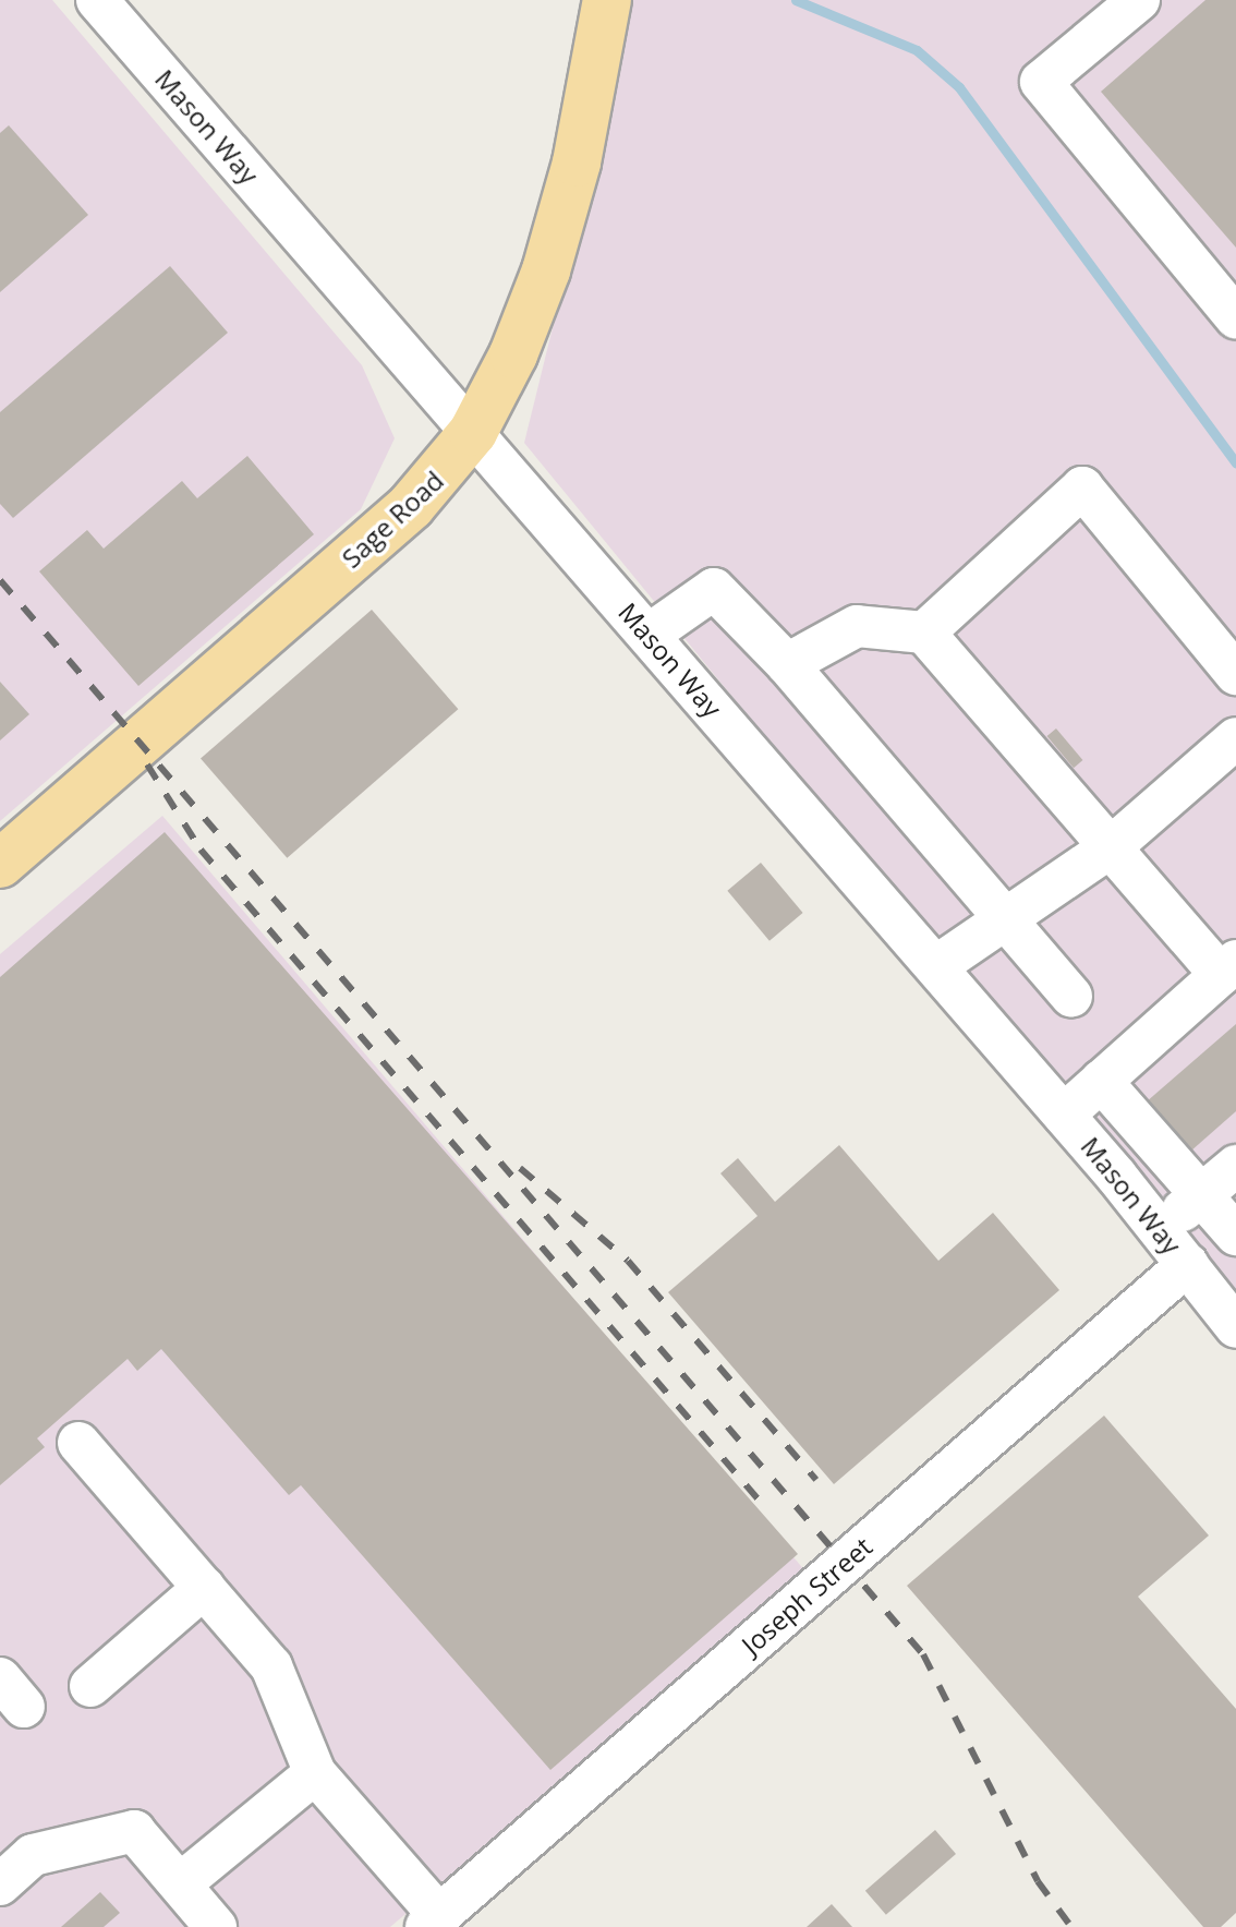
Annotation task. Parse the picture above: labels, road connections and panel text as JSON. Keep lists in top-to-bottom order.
{
  "streets": {
    "main road": ["Sage Road"],
    "street": ["Mason Way", "Joseph Street"]
  },
  "crossings": [
    ["Mason Way", "Sage Road"],
    ["Mason Way", "Joseph Street"]
  ]
}
